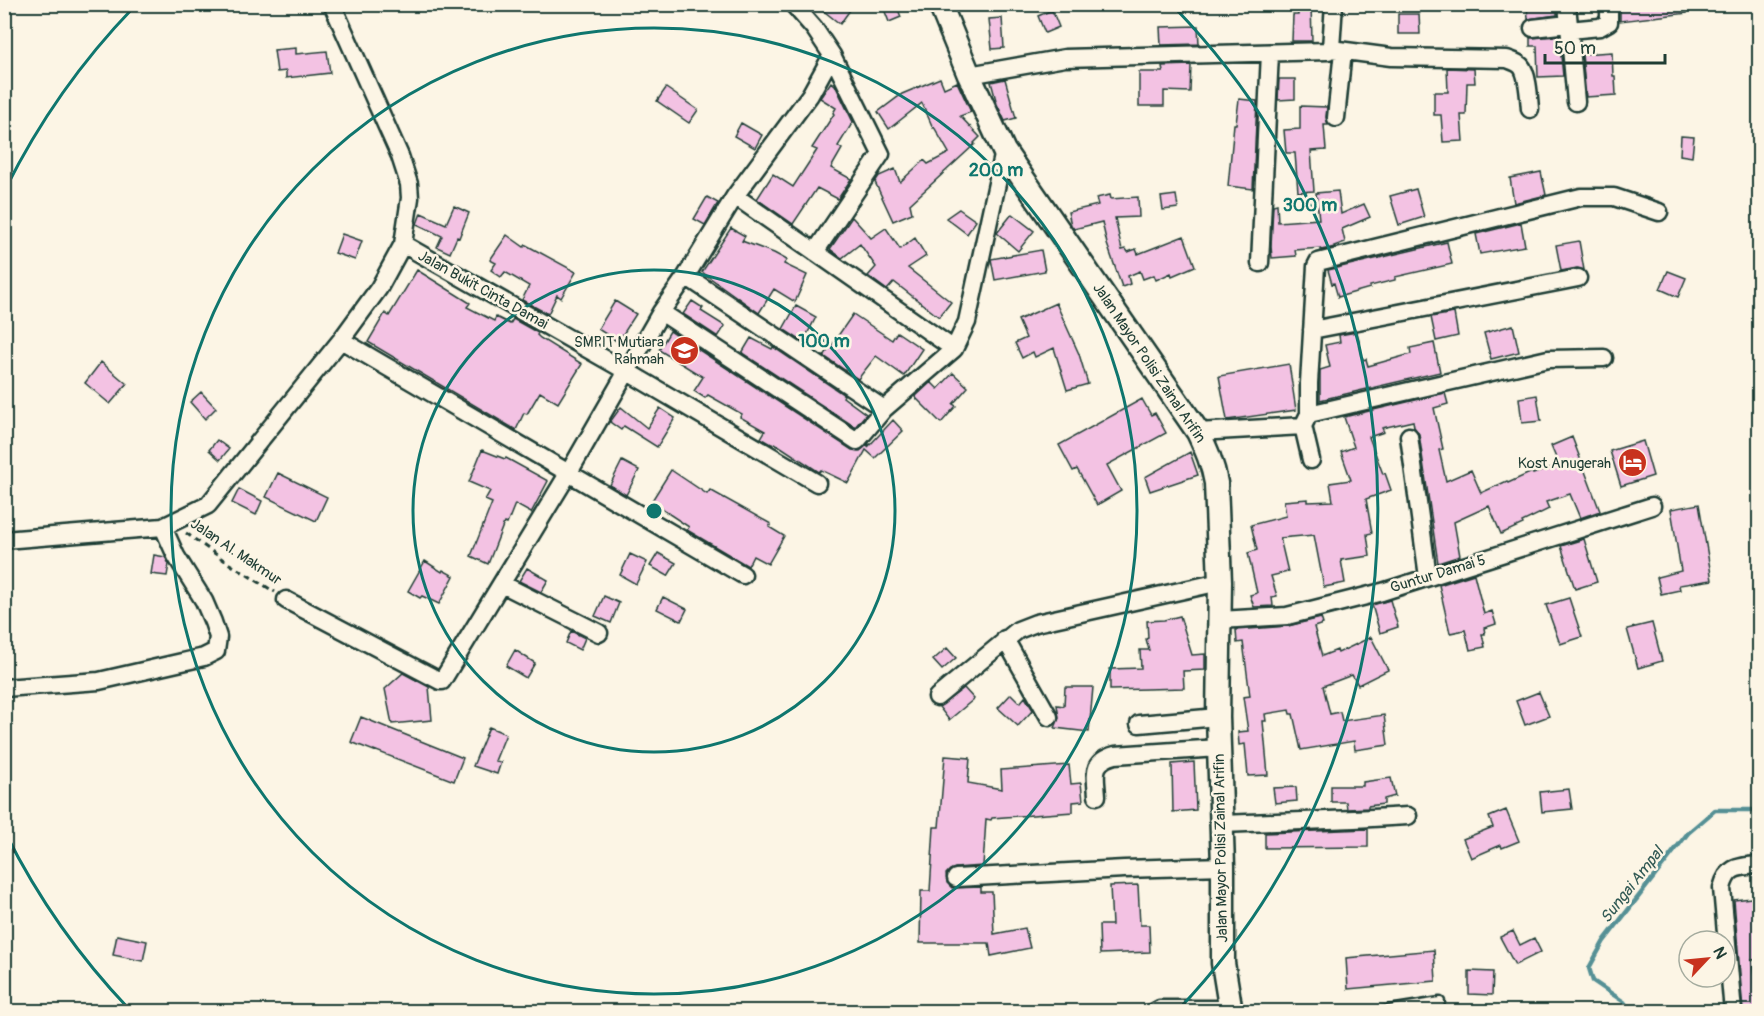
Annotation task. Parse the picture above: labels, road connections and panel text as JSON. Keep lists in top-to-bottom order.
{
  "streets": {
    "main road": ["Jalan Mayor Polisi Zainal Arifin"],
    "street": ["Jalan Bukit Cinta Damai", "Guntur Damai 5"],
    "path": ["Jalan Al. Makmur"]
  },
  "crossings": [
    ["Jalan Mayor Polisi Zainal Arifin", "Guntur Damai 5"]
  ],
  "water": ["Sungai Ampal"],
  "places": {
    "school or university": ["SMPIT Mutiara Rahmah"],
    "hotel": ["Kost Anugerah"]
  },
  "scale_bar": "50 m",
  "north": "top right",
  "rings": ["200 m", "300 m", "100 m"]
}
